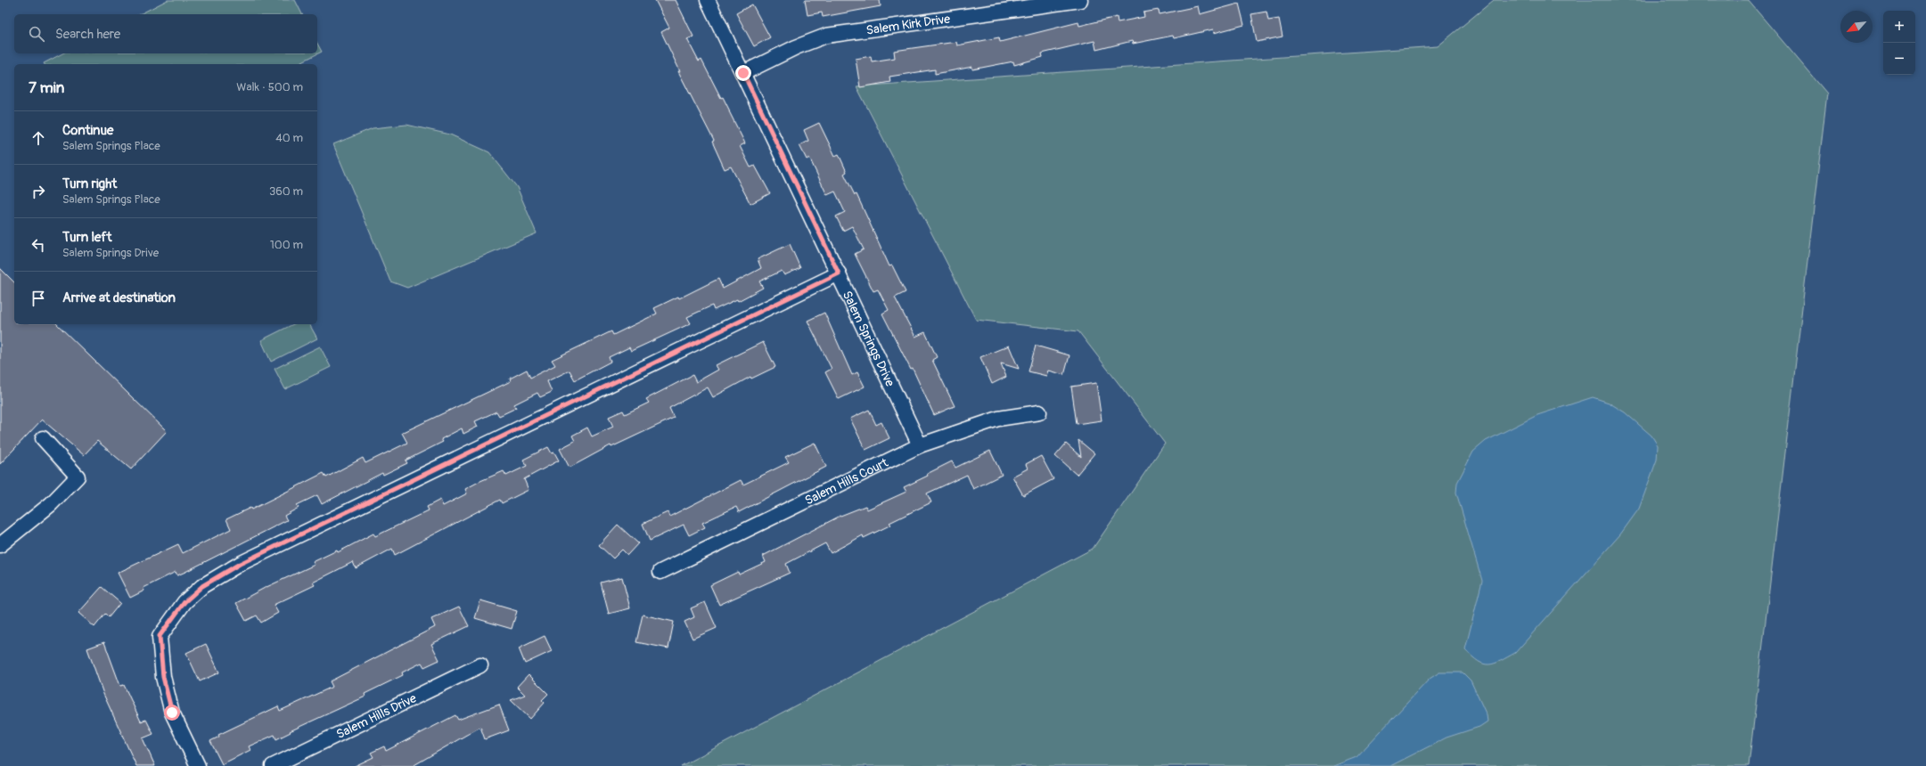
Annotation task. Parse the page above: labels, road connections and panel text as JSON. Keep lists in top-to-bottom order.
{
  "streets": {
    "street": [
      "Salem Kirk Drive",
      "Salem Springs Drive",
      "Salem Hills Court",
      "Salem Hills Drive"
    ]
  },
  "crossings": [
    ["Salem Kirk Drive", "Salem Springs Drive"],
    ["Salem Springs Drive", "Salem Hills Court"]
  ],
  "north": "bottom left",
  "page": {
    "map_buttons": ["+", "−"],
    "search": "Search here",
    "heading": ["7 min", "Walk · 500 m"],
    "list": [
      ["Continue", "Salem Springs Place", "40 m"],
      ["Turn right", "Salem Springs Place", "360 m"],
      ["Turn left", "Salem Springs Drive", "100 m"],
      "Arrive at destination"
    ]
  }
}
